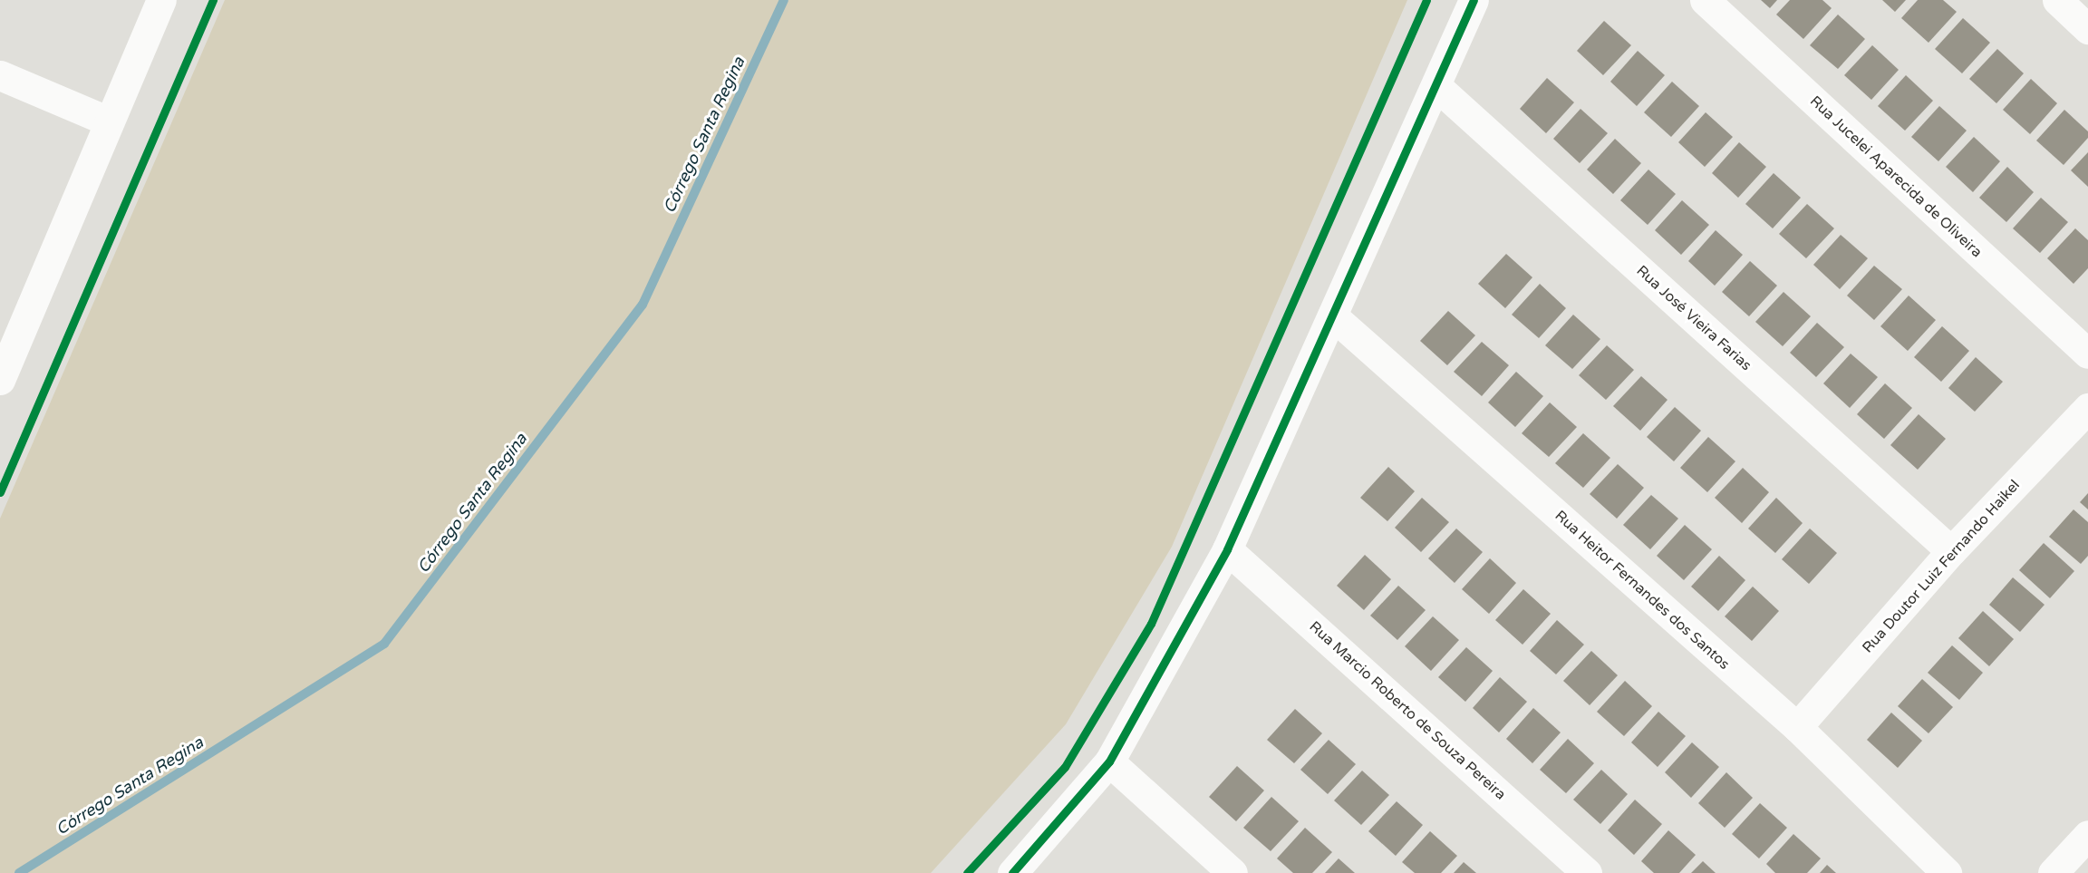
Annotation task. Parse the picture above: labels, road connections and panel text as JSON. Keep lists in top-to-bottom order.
{
  "streets": {
    "street": [
      "Rua Jucelei Aparecida de Oliveira",
      "Rua José Vieira Farias",
      "Rua Doutor Luiz Fernando Haikel",
      "Rua Heitor Fernandes dos Santos",
      "Rua Marcio Roberto de Souza Pereira"
    ]
  },
  "crossings": [
    ["Rua José Vieira Farias", "Rua Doutor Luiz Fernando Haikel"],
    ["Rua Doutor Luiz Fernando Haikel", "Rua Heitor Fernandes dos Santos"]
  ],
  "water": ["Córrego Santa Regina"]
}
